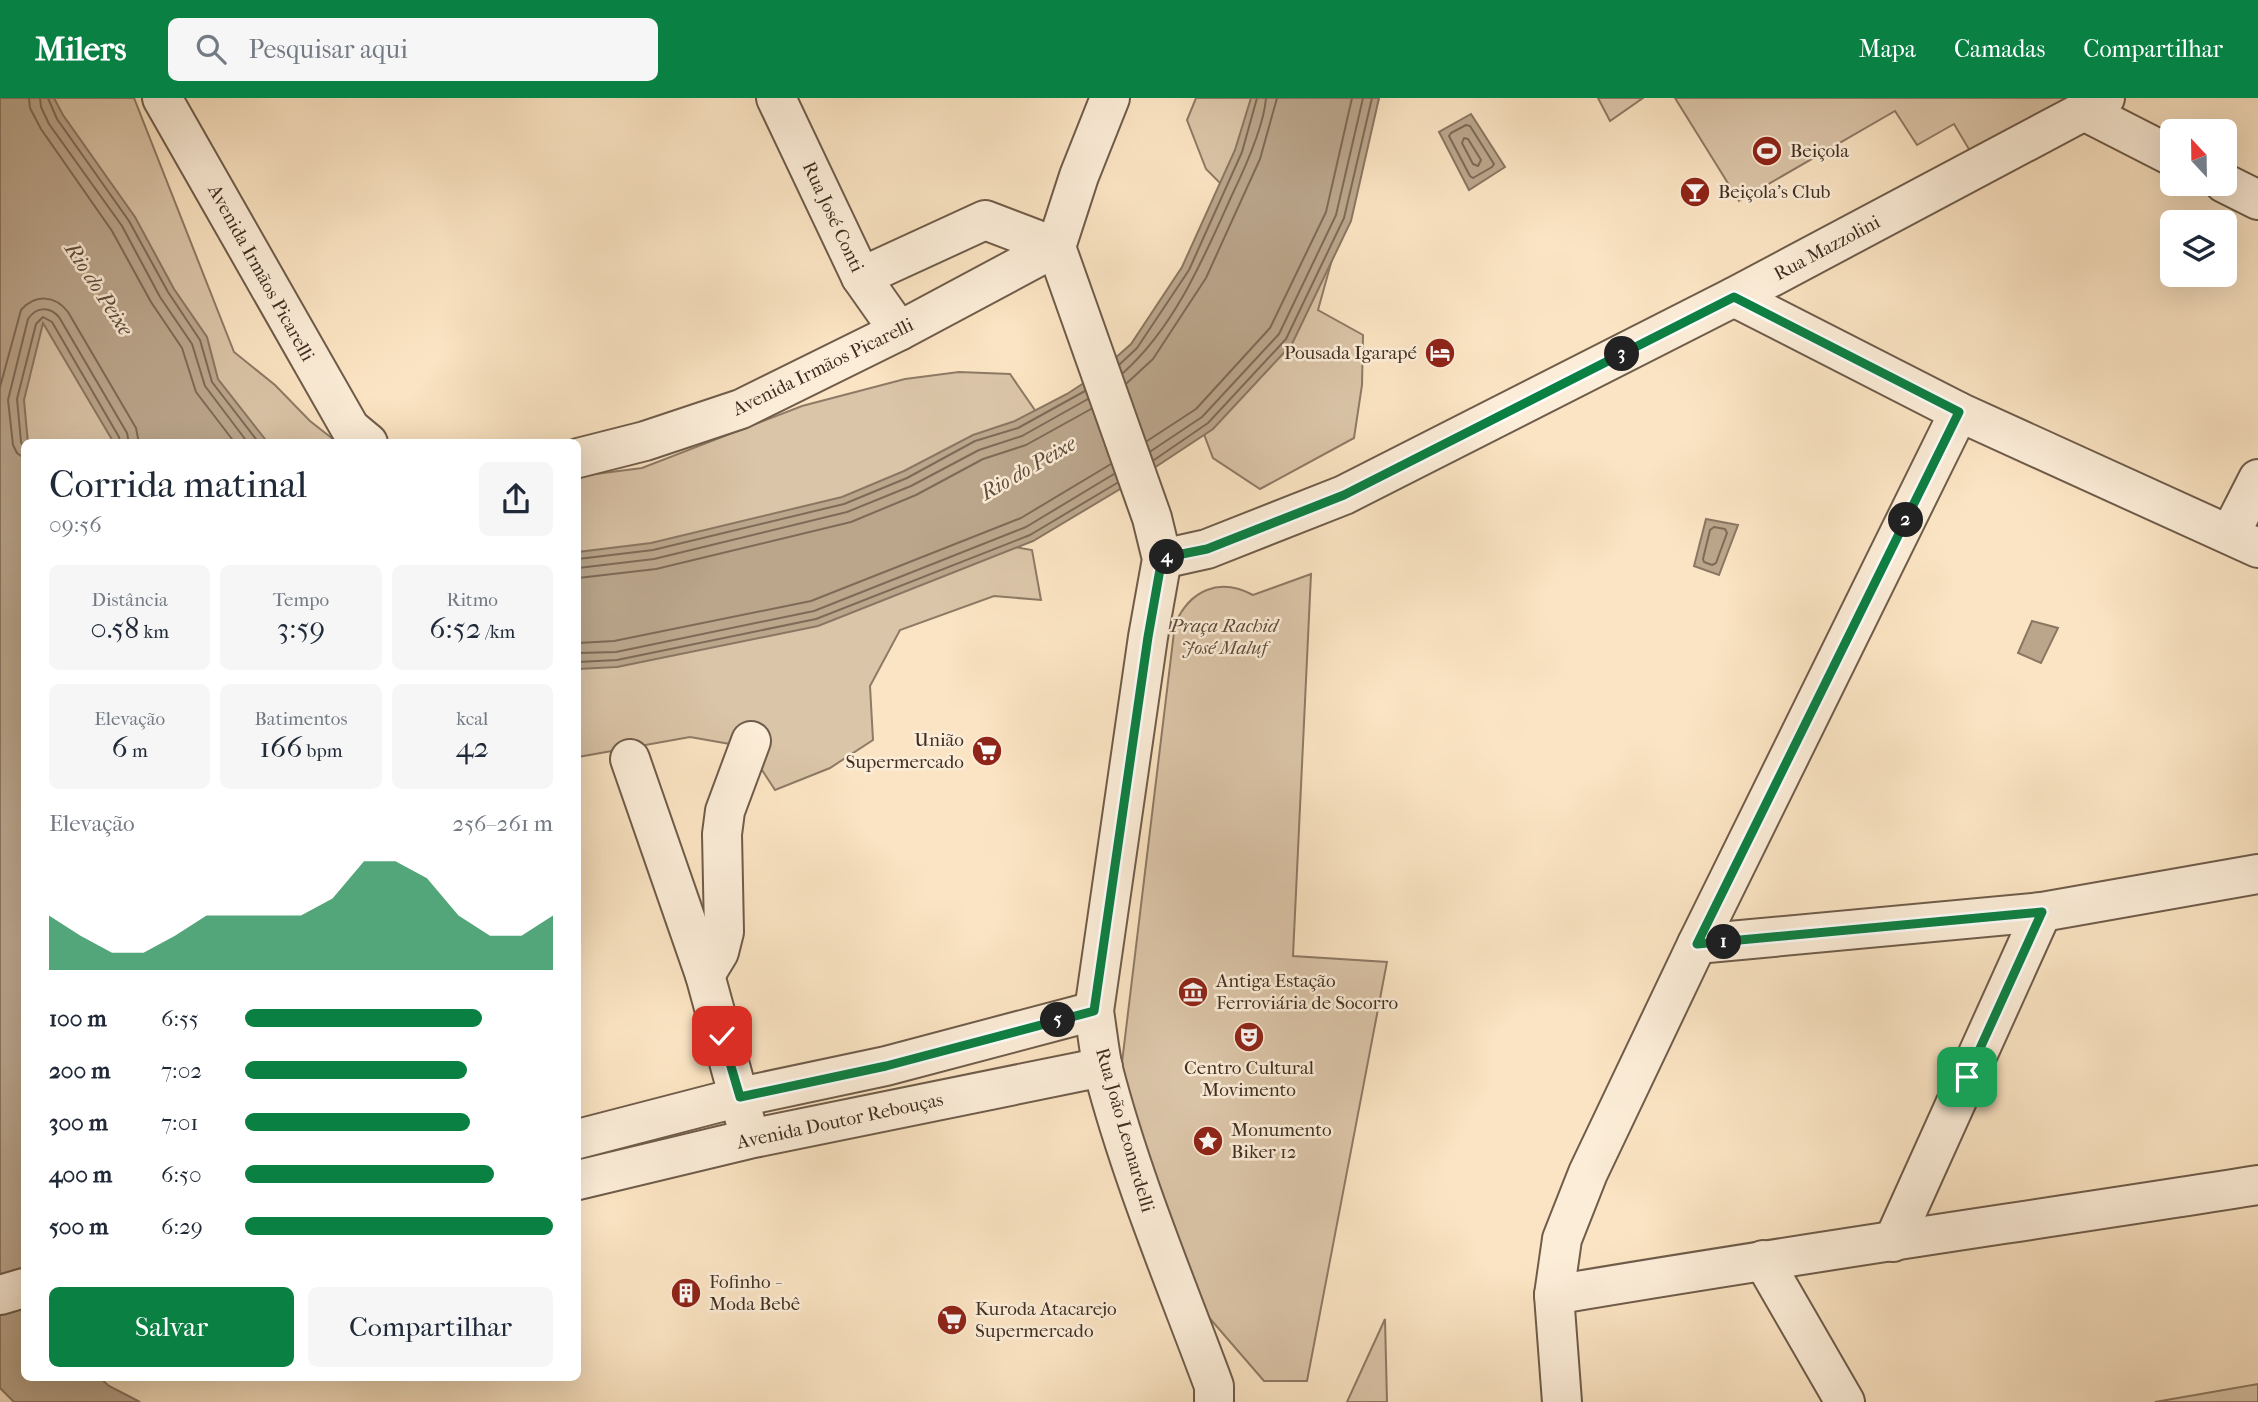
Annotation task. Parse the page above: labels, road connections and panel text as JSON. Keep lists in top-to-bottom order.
{
  "streets": {
    "street": [
      "Rua José Conti",
      "Rua Mazzolini",
      "Avenida Irmãos Picarelli",
      "Avenida Doutor Rebouças",
      "Rua João Leonardelli"
    ]
  },
  "crossings": [
    ["Rua José Conti", "Avenida Irmãos Picarelli"],
    ["Rua Mazzolini", "Rua João Leonardelli"],
    ["Avenida Doutor Rebouças", "Rua João Leonardelli"]
  ],
  "water": ["Rio do Peixe"],
  "parks": ["Praça Rachid José Maluf"],
  "places": {
    "sports": ["Beiçola"],
    "bar": ["Beiçola's Club"],
    "hotel": ["Pousada Igarapé"],
    "supermarket": ["União Supermercado", "Kuroda Atacarejo Supermercado"],
    "museum": ["Antiga Estação Ferroviária de Socorro"],
    "theatre": ["Centro Cultural Movimento"],
    "place": ["Monumento Biker 12"],
    "building": ["Fofinho - Moda Bebê"]
  },
  "north": "top",
  "page": {
    "header": "Milers",
    "search": "Pesquisar aqui",
    "nav": ["Mapa", "Camadas", "Compartilhar"],
    "pins": [
      "3",
      "2",
      "4",
      "1",
      "5"
    ],
    "heading": ["Corrida matinal", "09:56"],
    "stats": [
      ["Distância", "0.58 km"],
      ["Tempo", "3:59"],
      ["Ritmo", "6:52 /km"],
      ["Elevação", "6 m"],
      ["Batimentos", "166 bpm"],
      ["kcal", "42"]
    ],
    "chart": ["Elevação", "256–261 m"],
    "list": [
      {
        "name": "100 m",
        "note": "6:55"
      },
      {
        "name": "200 m",
        "note": "7:02"
      },
      {
        "name": "300 m",
        "note": "7:01"
      },
      {
        "name": "400 m",
        "note": "6:50"
      },
      {
        "name": "500 m",
        "note": "6:29"
      }
    ],
    "buttons": ["Salvar", "Compartilhar"]
  }
}
